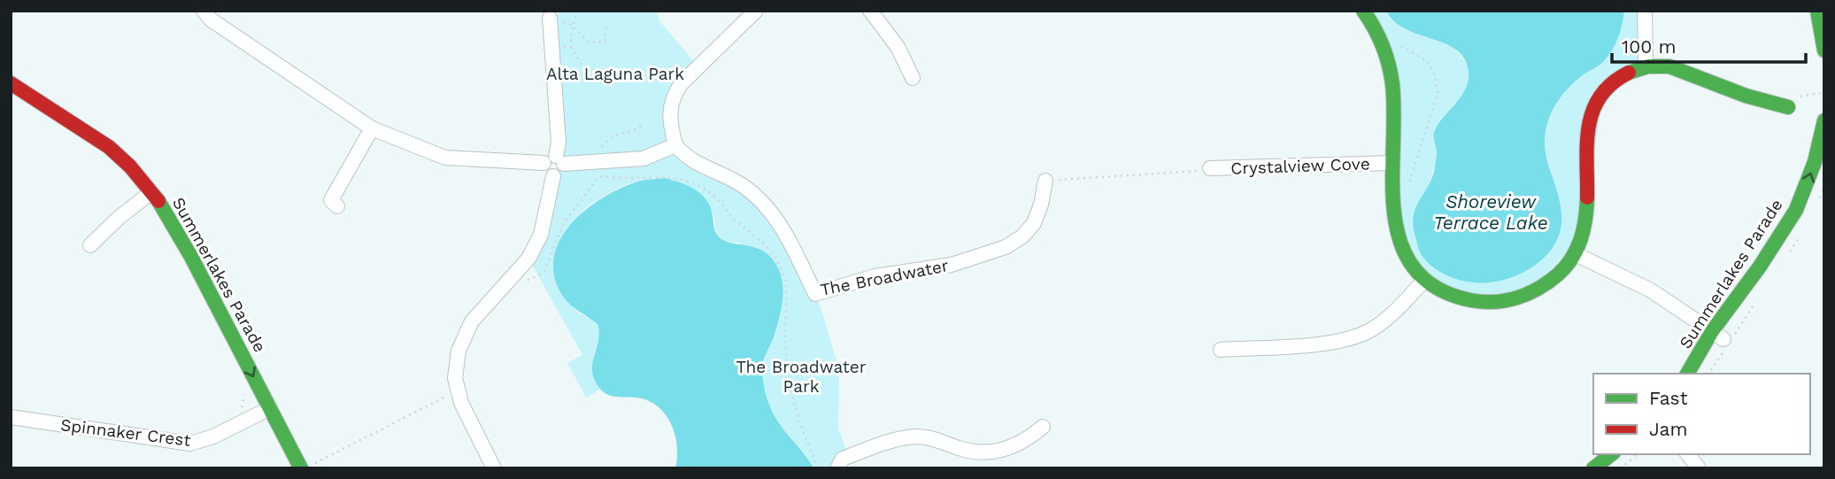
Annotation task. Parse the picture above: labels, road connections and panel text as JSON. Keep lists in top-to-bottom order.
{
  "streets": {
    "street": [
      "Crystalview Cove",
      "Summerlakes Parade",
      "The Broadwater",
      "Spinnaker Crest"
    ]
  },
  "crossings": [
    ["Summerlakes Parade", "Spinnaker Crest"]
  ],
  "water": ["Shoreview Terrace Lake"],
  "parks": ["Alta Laguna Park", "The Broadwater Park"],
  "legend": ["Fast", "Jam"],
  "scale_bar": "100 m"
}
